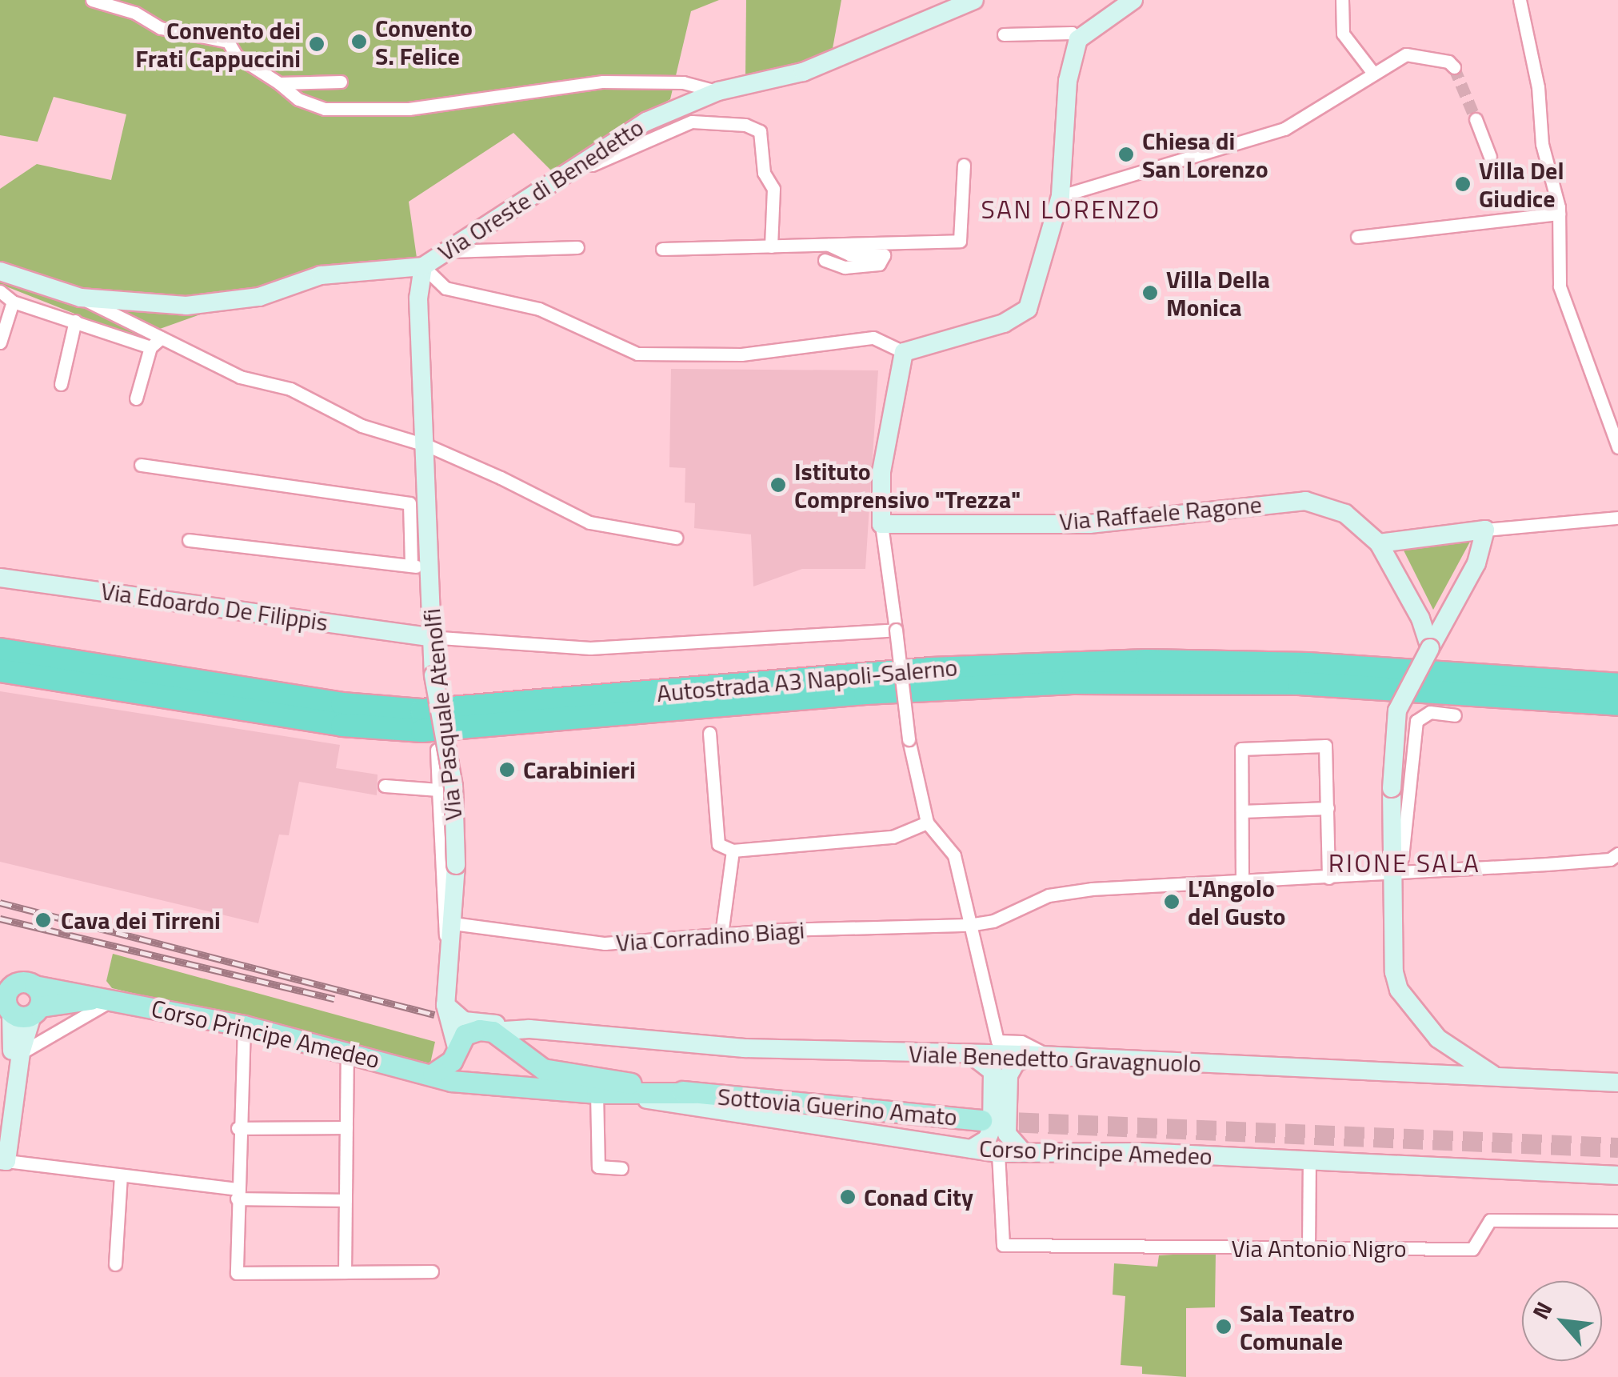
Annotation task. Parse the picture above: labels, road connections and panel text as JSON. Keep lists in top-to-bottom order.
{
  "streets": {
    "highway": ["Autostrada A3 Napoli-Salerno"],
    "main road": ["Corso Principe Amedeo", "Sottovia Guerino Amato"],
    "street": [
      "Via Oreste di Benedetto",
      "Via Raffaele Ragone",
      "Via Edoardo De Filippis",
      "Via Pasquale Atenolfi",
      "Via Corradino Biagi",
      "Viale Benedetto Gravagnuolo",
      "Via Antonio Nigro"
    ]
  },
  "crossings": [
    ["Via Oreste di Benedetto", "Via Pasquale Atenolfi"],
    ["Via Edoardo De Filippis", "Via Pasquale Atenolfi"],
    ["Via Pasquale Atenolfi", "Via Corradino Biagi"],
    ["Corso Principe Amedeo", "Sottovia Guerino Amato"],
    ["Corso Principe Amedeo", "Via Antonio Nigro"],
    ["Viale Benedetto Gravagnuolo", "Sottovia Guerino Amato"]
  ],
  "districts": ["SAN LORENZO", "RIONE SALA"],
  "places": [
    "Convento S. Felice",
    "Convento dei Frati Cappuccini",
    "Chiesa di San Lorenzo",
    "Villa Del Giudice",
    "Villa Della Monica",
    "Istituto Comprensivo \"Trezza\"",
    "Carabinieri",
    "L'Angolo del Gusto",
    "Cava dei Tirreni",
    "Conad City",
    "Sala Teatro Comunale"
  ],
  "north": "top left"
}
